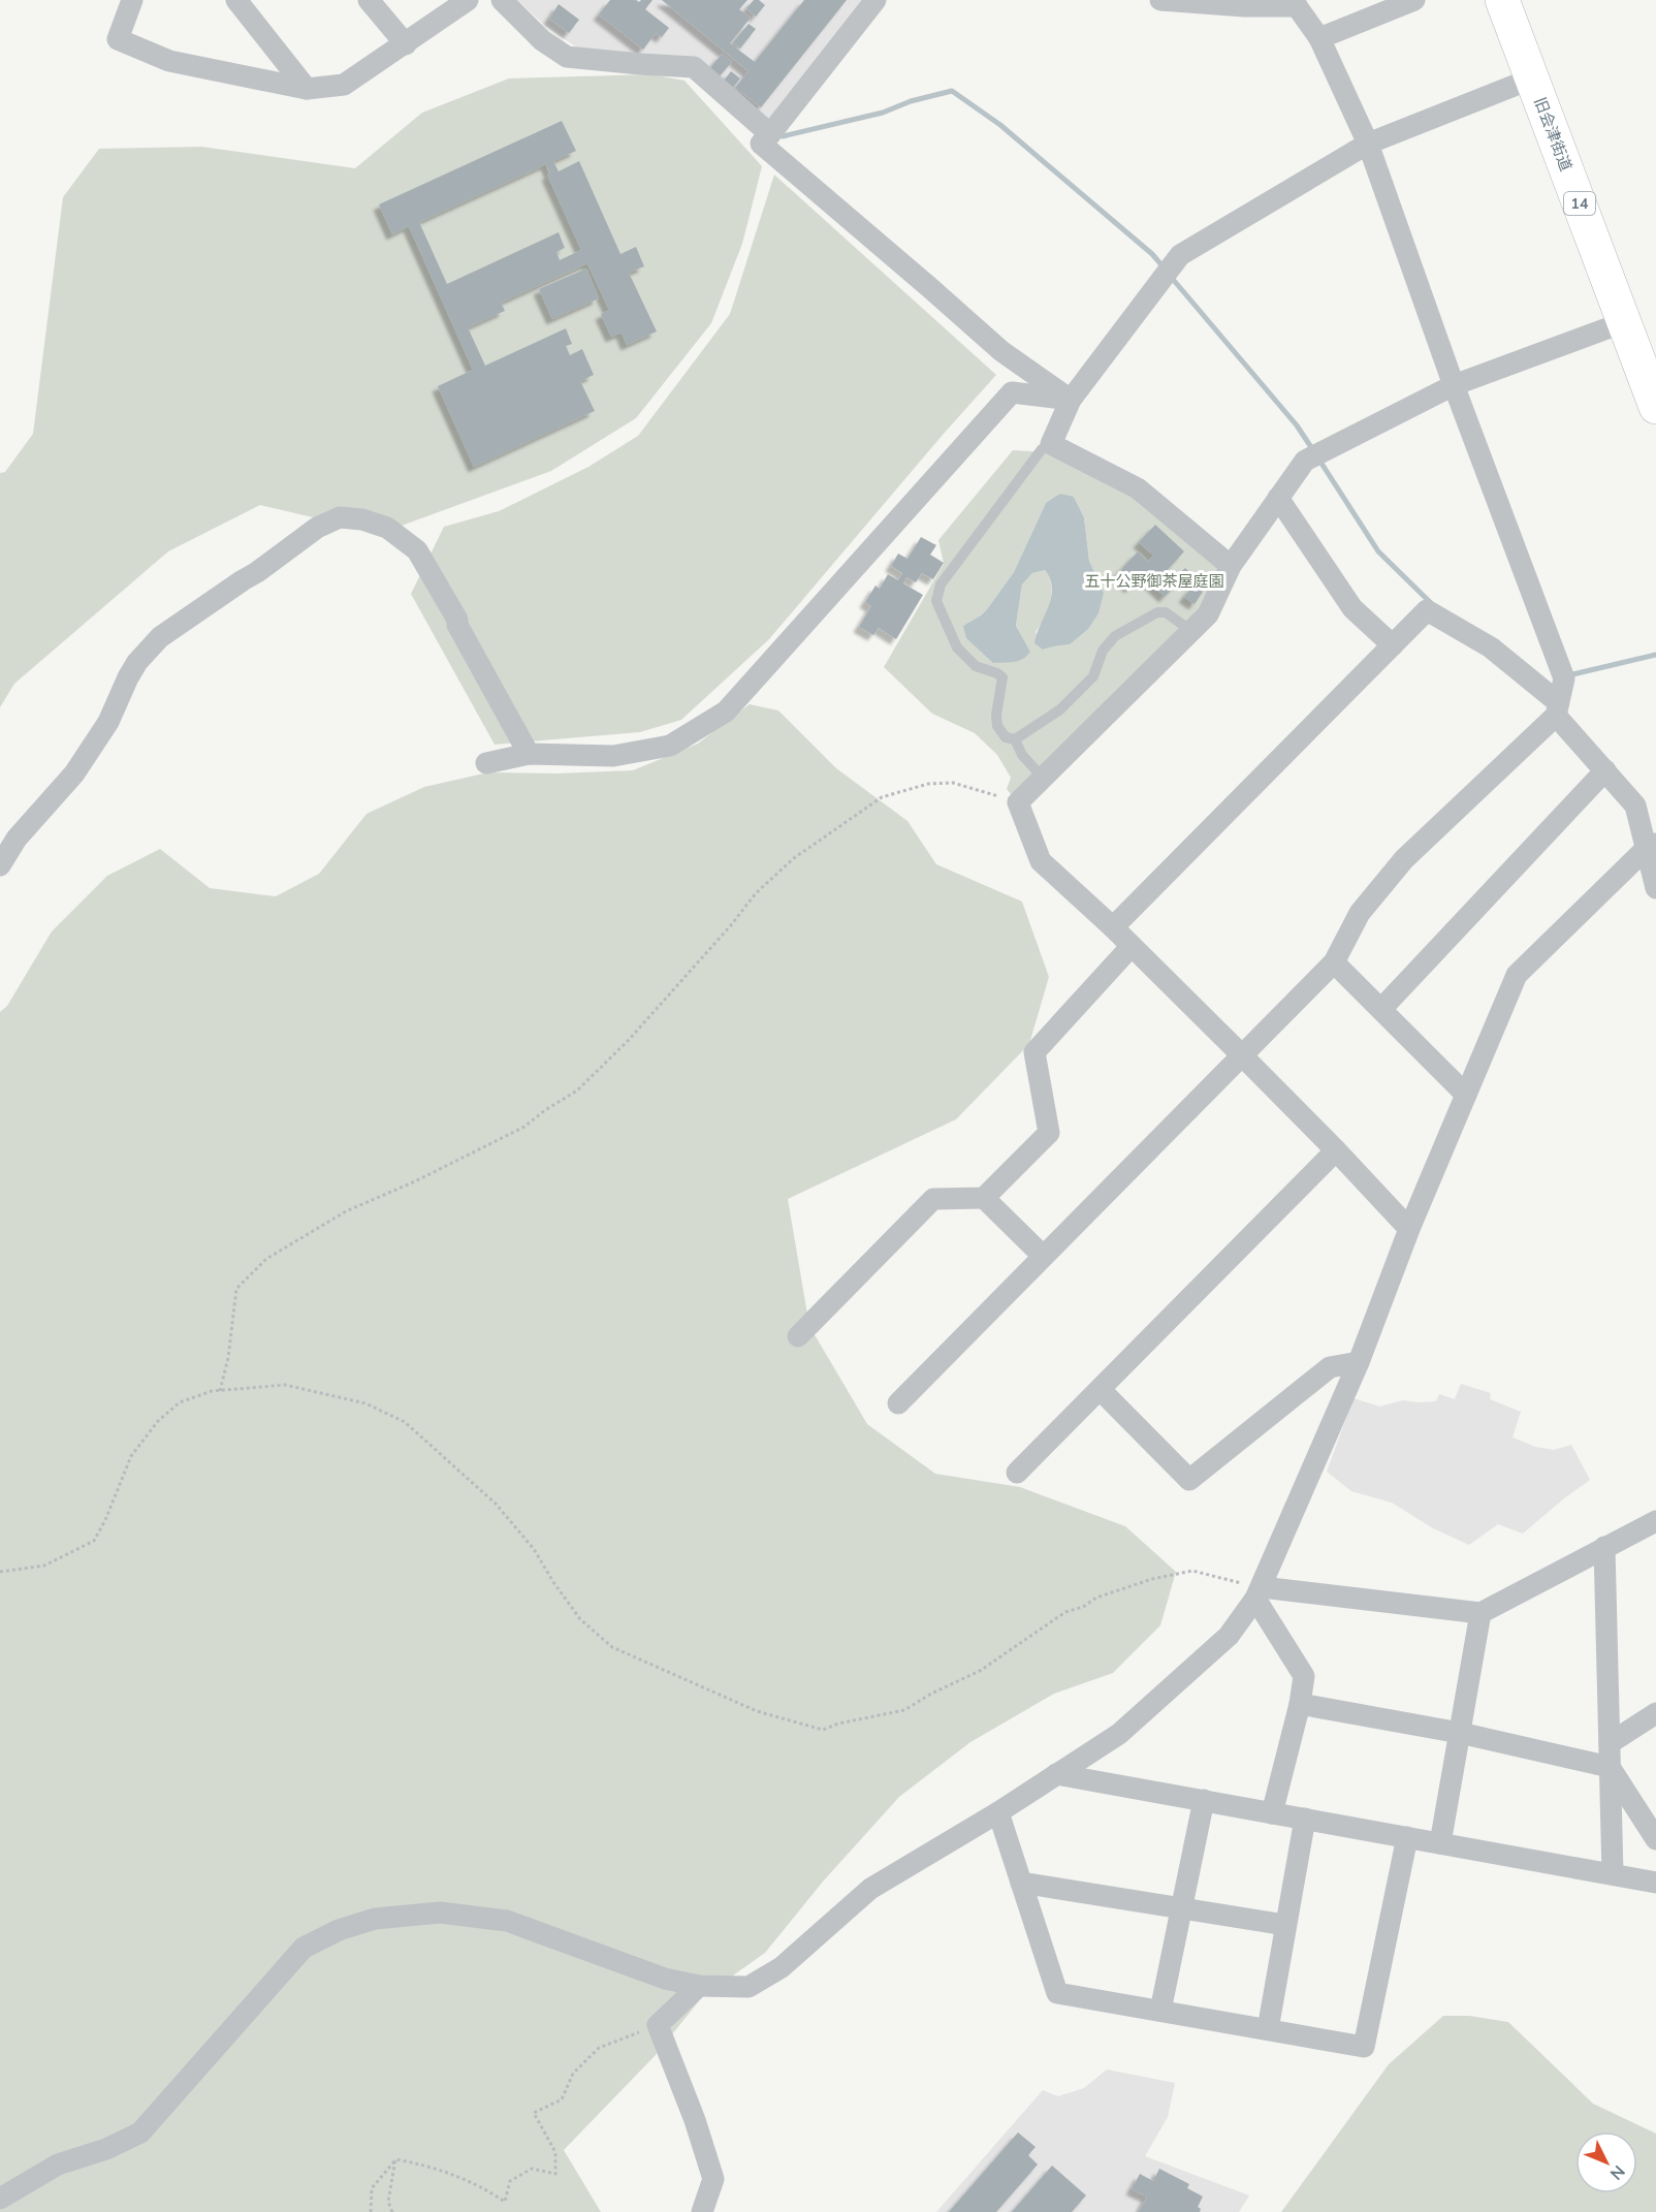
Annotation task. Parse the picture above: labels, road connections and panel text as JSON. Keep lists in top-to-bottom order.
{
  "streets": {
    "main road": ["旧会津街道", "14"]
  },
  "parks": ["五十公野御茶屋庭園"],
  "north": "bottom right"
}
